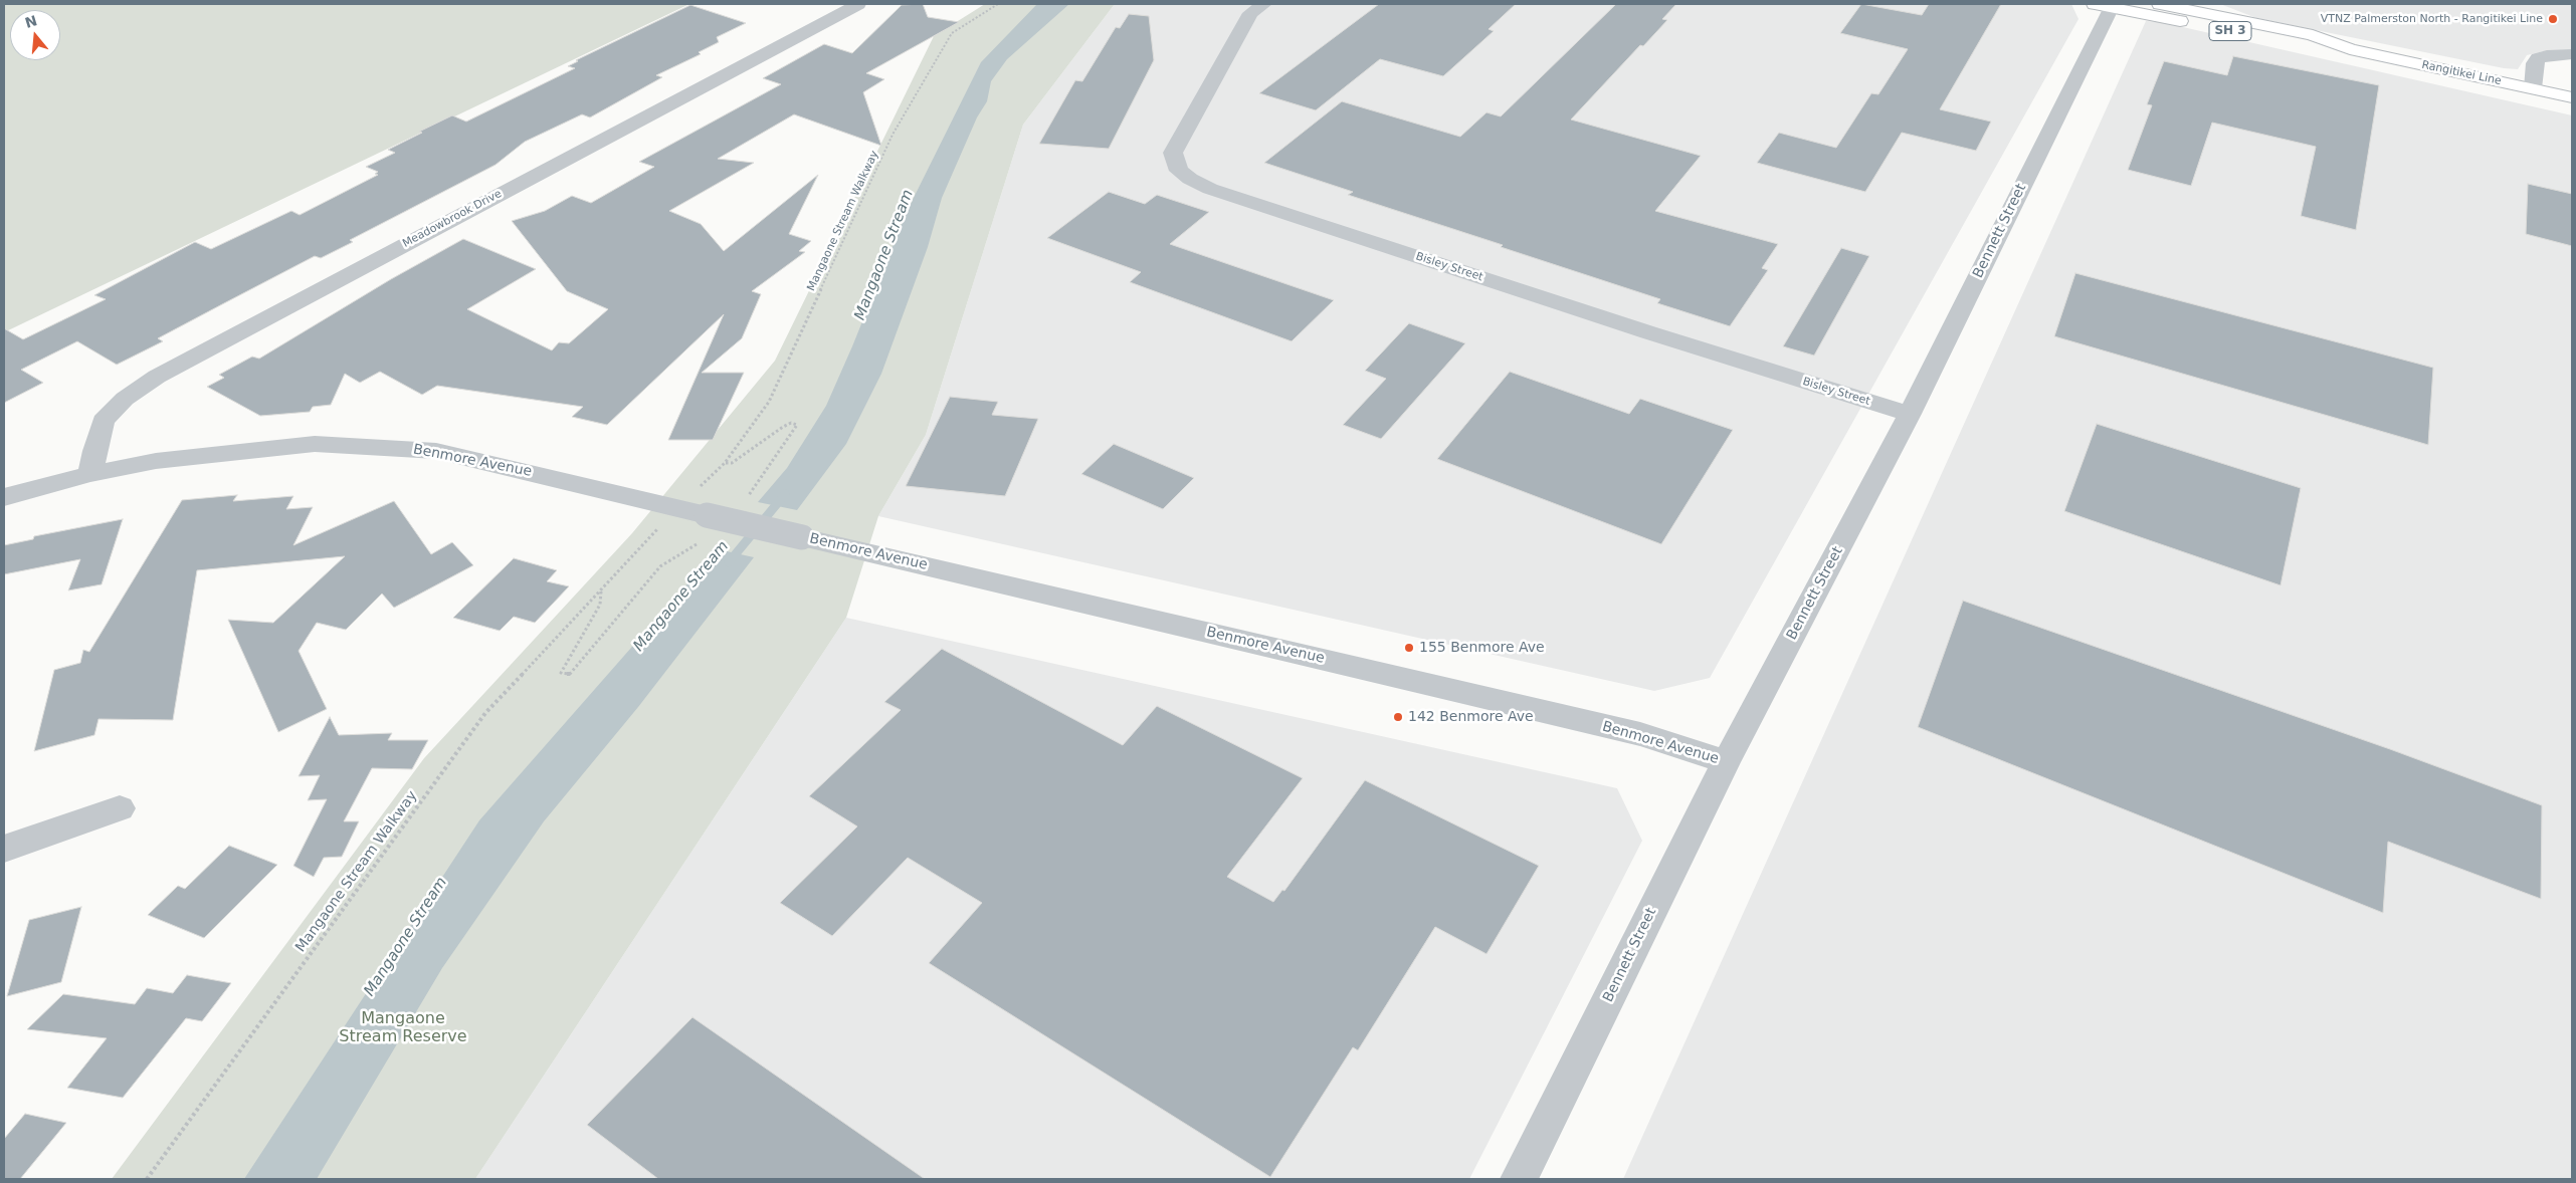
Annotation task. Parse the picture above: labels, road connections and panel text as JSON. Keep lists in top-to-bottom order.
{
  "streets": {
    "highway": ["SH 3", "Rangitikei Line"],
    "street": [
      "Meadowbrook Drive",
      "Bennett Street",
      "Bisley Street",
      "Benmore Avenue"
    ],
    "path": ["Mangaone Stream Walkway"]
  },
  "crossings": [
    ["Rangitikei Line", "Bennett Street"],
    ["Meadowbrook Drive", "Benmore Avenue"],
    ["Mangaone Stream Walkway", "Benmore Avenue"],
    ["Bennett Street", "Bisley Street"],
    ["Bennett Street", "Benmore Avenue"]
  ],
  "water": ["Mangaone Stream"],
  "parks": ["Mangaone Stream Reserve"],
  "places": ["VTNZ Palmerston North - Rangitikei Line", "155 Benmore Ave", "142 Benmore Ave"],
  "north": "top"
}
